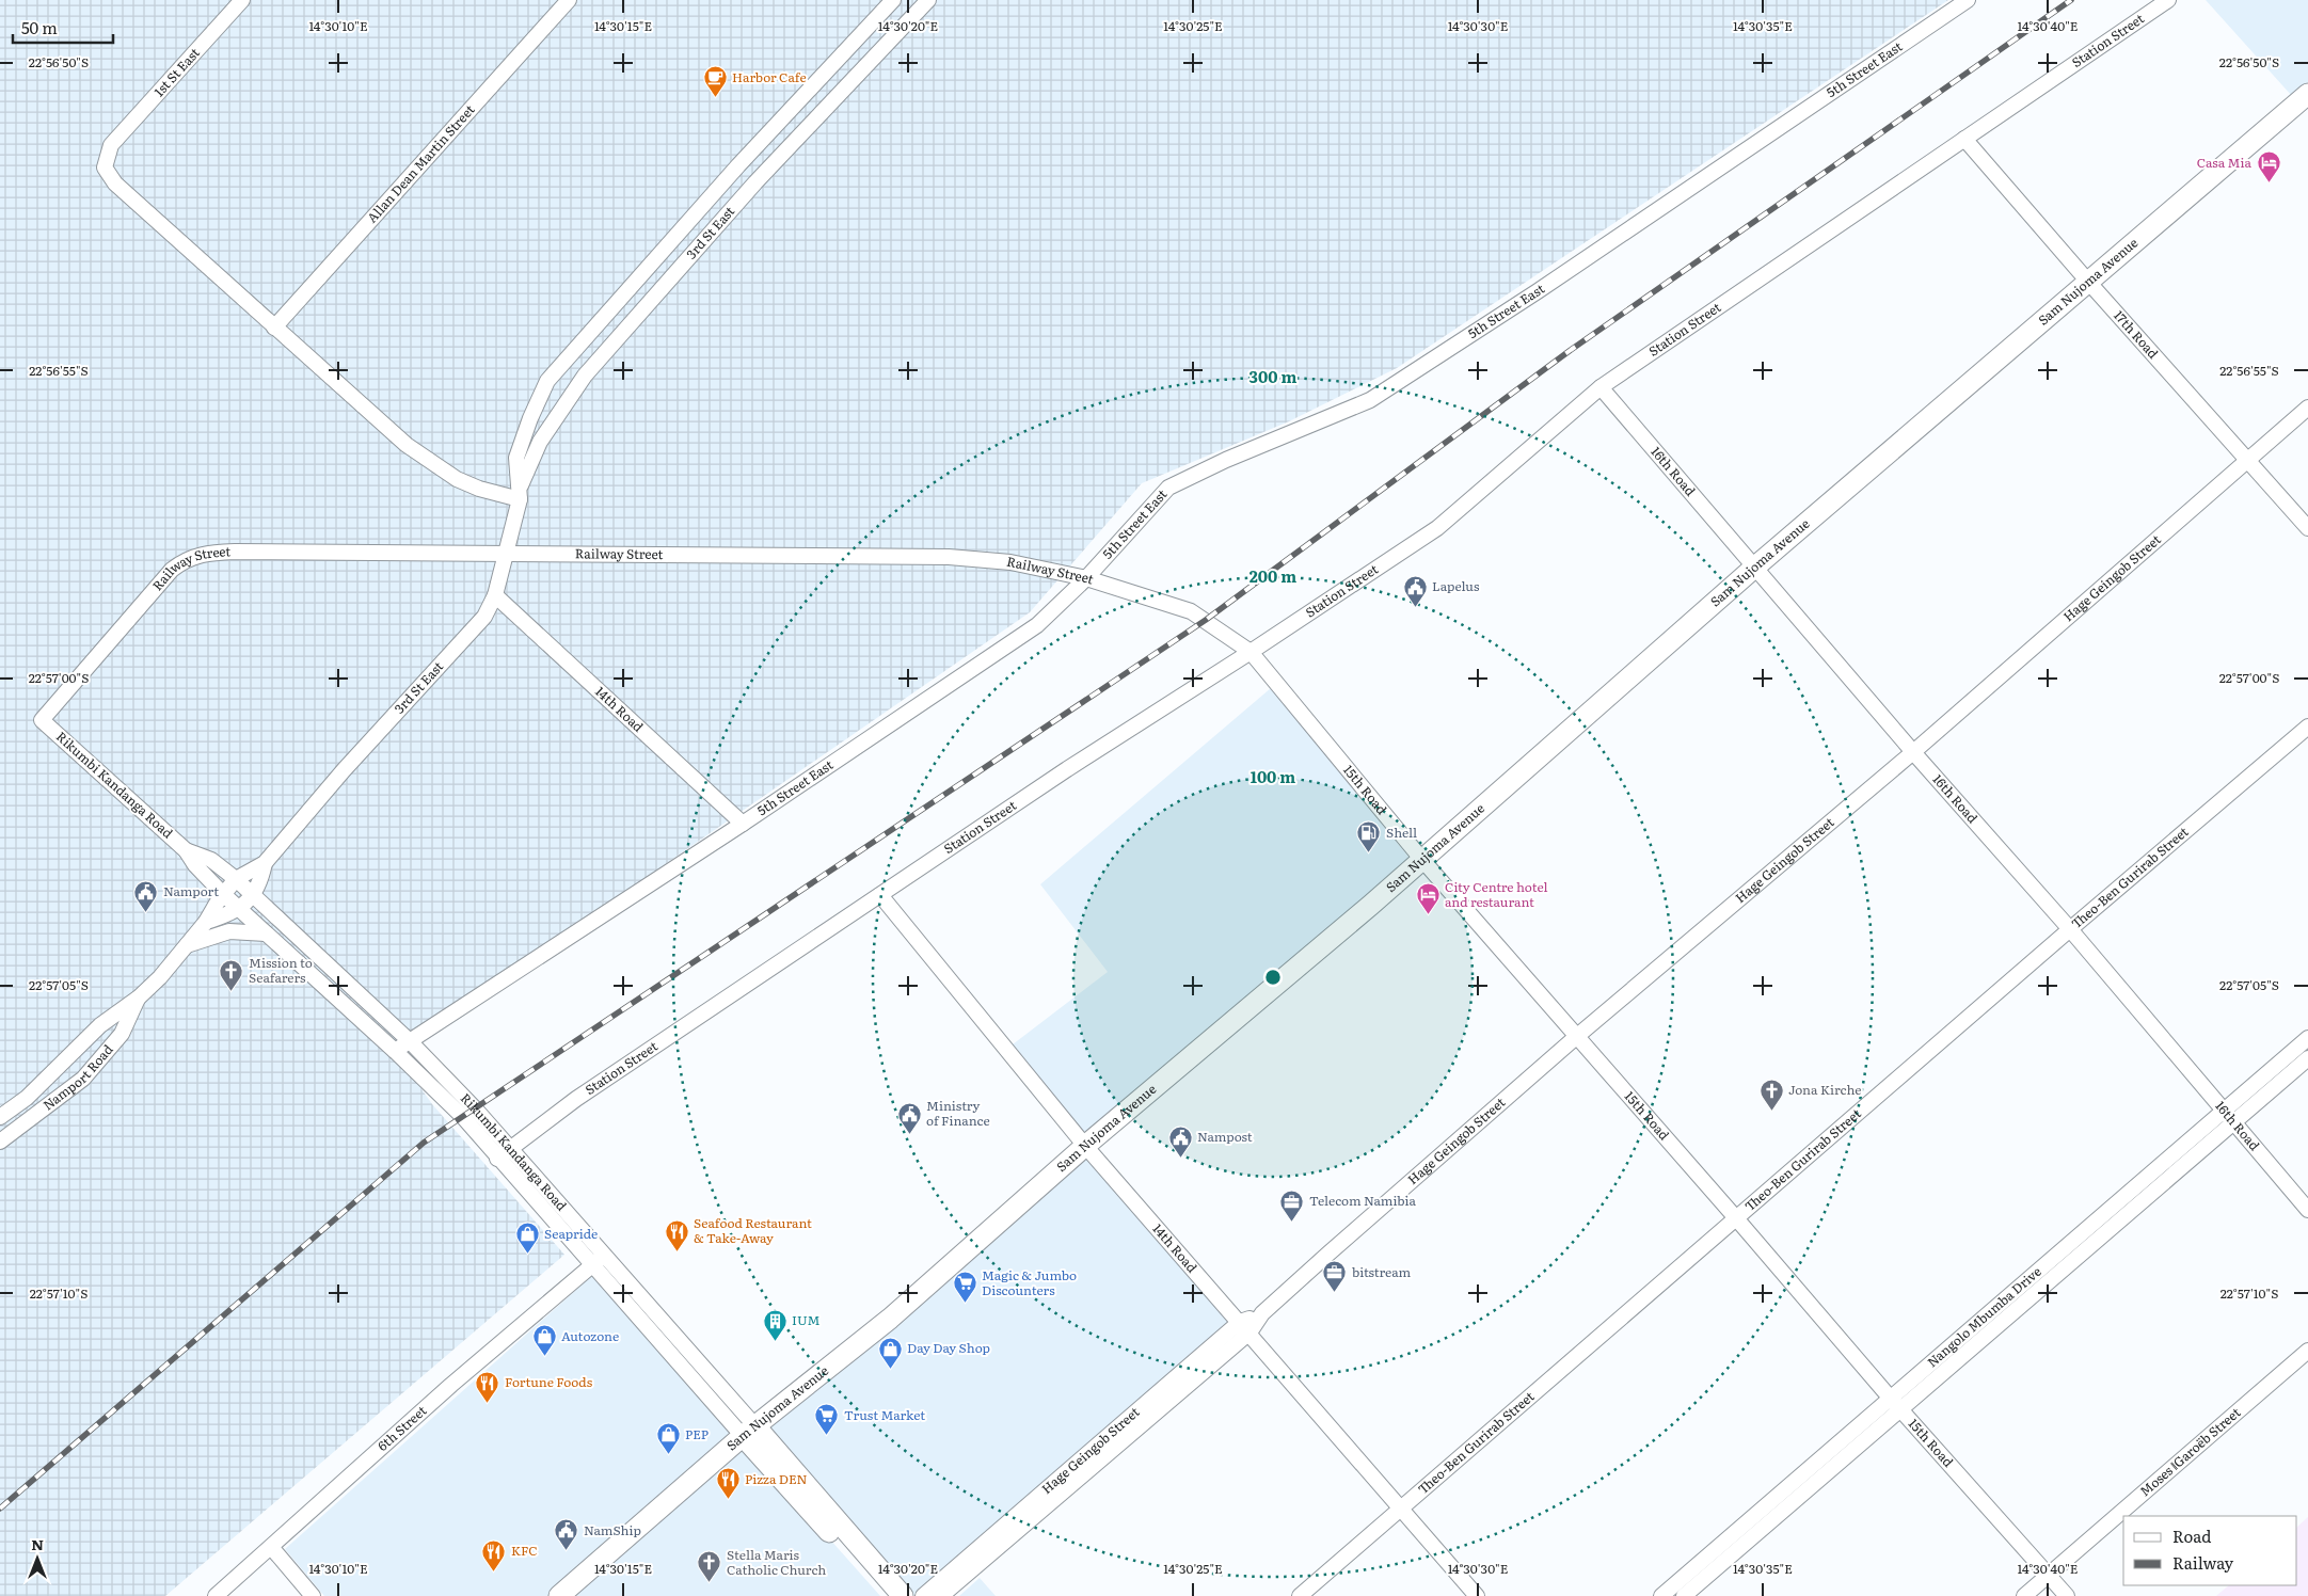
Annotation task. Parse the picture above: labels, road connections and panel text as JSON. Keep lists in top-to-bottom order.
{
  "streets": {
    "main road": ["Sam Nujoma Avenue", "Rikumbi Kandanga Road"],
    "street": [
      "Station Street",
      "5th Street East",
      "1st St East",
      "Allan Dean Martin Street",
      "3rd St East",
      "17th Road",
      "16th Road",
      "Railway Street",
      "Hage Geingob Street",
      "14th Road",
      "15th Road",
      "Theo-Ben Gurirab Street",
      "Namport Road",
      "Nangolo Mbumba Drive",
      "6th Street",
      "Moses ǁGaroëb Street"
    ]
  },
  "crossings": [
    ["Station Street", "17th Road"],
    ["Station Street", "16th Road"],
    ["Station Street", "Railway Street"],
    ["Station Street", "14th Road"],
    ["Station Street", "Rikumbi Kandanga Road"],
    ["Station Street", "15th Road"],
    ["5th Street East", "Railway Street"],
    ["5th Street East", "14th Road"],
    ["5th Street East", "Rikumbi Kandanga Road"],
    ["1st St East", "Allan Dean Martin Street"],
    ["3rd St East", "Railway Street"],
    ["3rd St East", "14th Road"],
    ["3rd St East", "Rikumbi Kandanga Road"],
    ["3rd St East", "Namport Road"],
    ["Sam Nujoma Avenue", "17th Road"],
    ["Sam Nujoma Avenue", "16th Road"],
    ["Sam Nujoma Avenue", "14th Road"],
    ["Sam Nujoma Avenue", "Rikumbi Kandanga Road"],
    ["Sam Nujoma Avenue", "15th Road"],
    ["17th Road", "Hage Geingob Street"],
    ["16th Road", "Hage Geingob Street"],
    ["16th Road", "Theo-Ben Gurirab Street"],
    ["16th Road", "Nangolo Mbumba Drive"],
    ["Railway Street", "Rikumbi Kandanga Road"],
    ["Railway Street", "15th Road"],
    ["Hage Geingob Street", "14th Road"],
    ["Hage Geingob Street", "15th Road"],
    ["14th Road", "Theo-Ben Gurirab Street"],
    ["Rikumbi Kandanga Road", "Namport Road"],
    ["Rikumbi Kandanga Road", "6th Street"],
    ["15th Road", "Theo-Ben Gurirab Street"],
    ["15th Road", "Nangolo Mbumba Drive"],
    ["15th Road", "Moses ǁGaroëb Street"]
  ],
  "places": {
    "cafe": ["Harbor Cafe"],
    "hotel": ["Casa Mia", "City Centre hotel and restaurant"],
    "public building": [
      "Lapelus",
      "Namport",
      "Ministry of Finance",
      "Nampost",
      "NamShip"
    ],
    "fuel station": ["Shell"],
    "church": ["Mission to Seafarers", "Jona Kirche", "Stella Maris Catholic Church"],
    "office": ["Telecom Namibia", "bitstream"],
    "restaurant": [
      "Seafood Restaurant & Take-Away",
      "Fortune Foods",
      "Pizza DEN",
      "KFC"
    ],
    "shop": [
      "Seapride",
      "Autozone",
      "Day Day Shop",
      "PEP"
    ],
    "supermarket": ["Magic & Jumbo Discounters", "Trust Market"],
    "building": ["IUM"]
  },
  "legend": ["Road", "Railway"],
  "scale_bar": "50 m",
  "north": "top",
  "coordinates": [
    "14°30'10\"E",
    "14°30'15\"E",
    "14°30'20\"E",
    "14°30'25\"E",
    "14°30'30\"E",
    "14°30'35\"E",
    "14°30'40\"E",
    "22°56'50\"S",
    "22°56'55\"S",
    "22°57'00\"S",
    "22°57'05\"S",
    "22°57'10\"S"
  ],
  "rings": ["300 m", "200 m", "100 m"]
}
